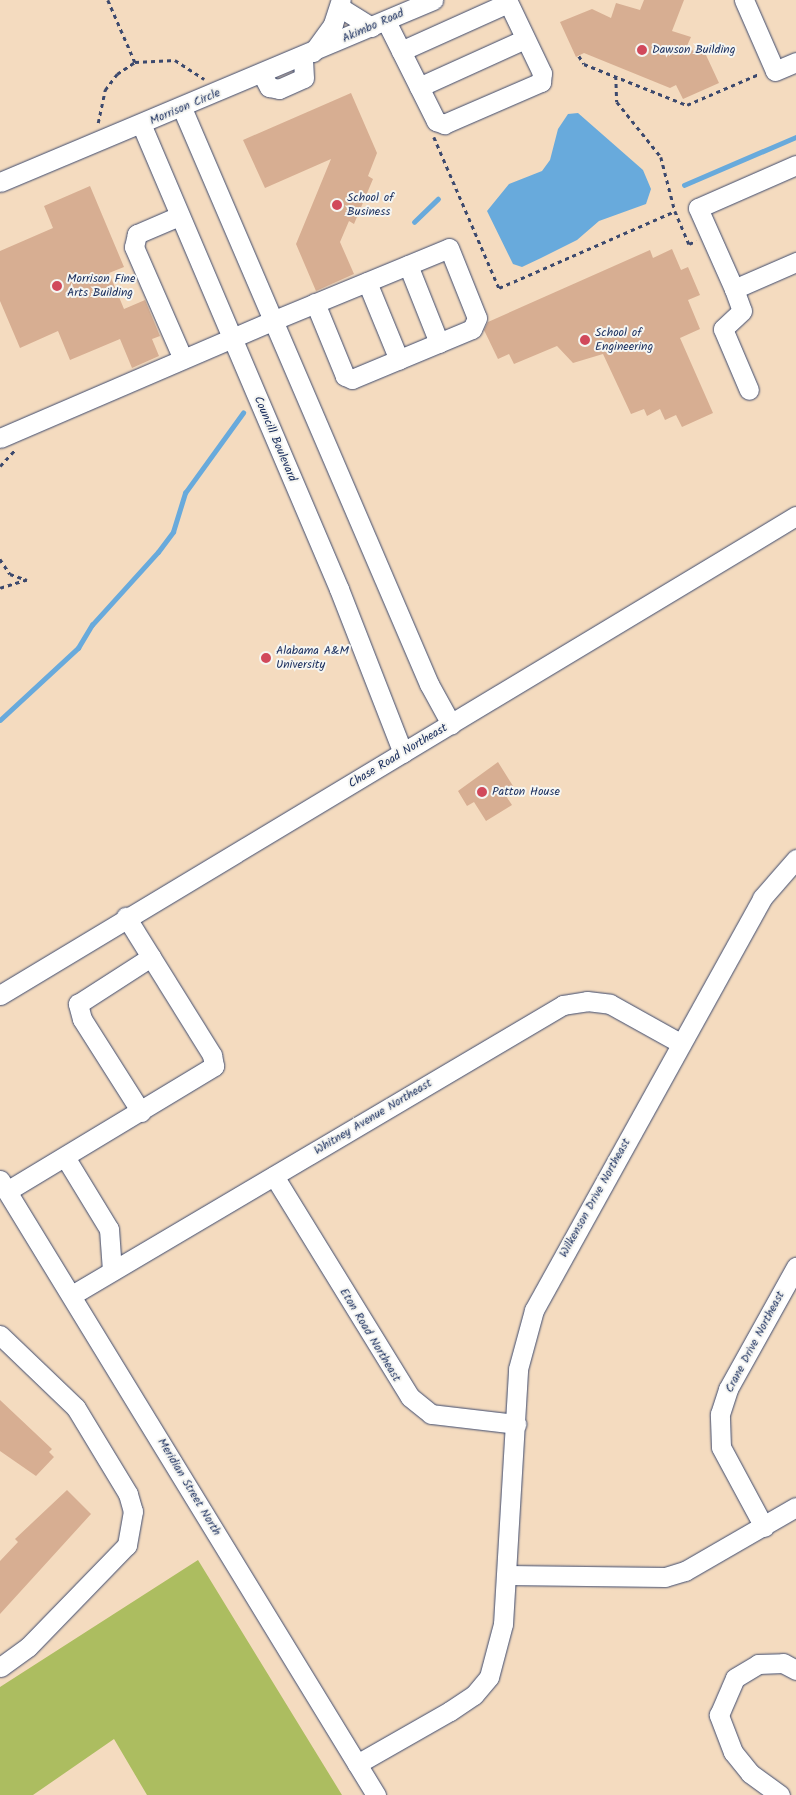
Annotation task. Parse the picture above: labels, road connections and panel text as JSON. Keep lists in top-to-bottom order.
{
  "streets": {
    "street": [
      "Akimbo Road",
      "Morrison Circle",
      "Councill Boulevard",
      "Chase Road Northeast",
      "Whitney Avenue Northeast",
      "Wilkenson Drive Northeast",
      "Eton Road Northeast",
      "Crane Drive Northeast",
      "Meridian Street North"
    ]
  },
  "crossings": [
    ["Akimbo Road", "Morrison Circle"],
    ["Morrison Circle", "Councill Boulevard"],
    ["Councill Boulevard", "Chase Road Northeast"],
    ["Whitney Avenue Northeast", "Wilkenson Drive Northeast"],
    ["Whitney Avenue Northeast", "Eton Road Northeast"],
    ["Whitney Avenue Northeast", "Meridian Street North"],
    ["Wilkenson Drive Northeast", "Eton Road Northeast"],
    ["Wilkenson Drive Northeast", "Meridian Street North"]
  ],
  "places": [
    "Dawson Building",
    "School of Business",
    "Morrison Fine Arts Building",
    "School of Engineering",
    "Alabama A&M University",
    "Patton House"
  ]
}
